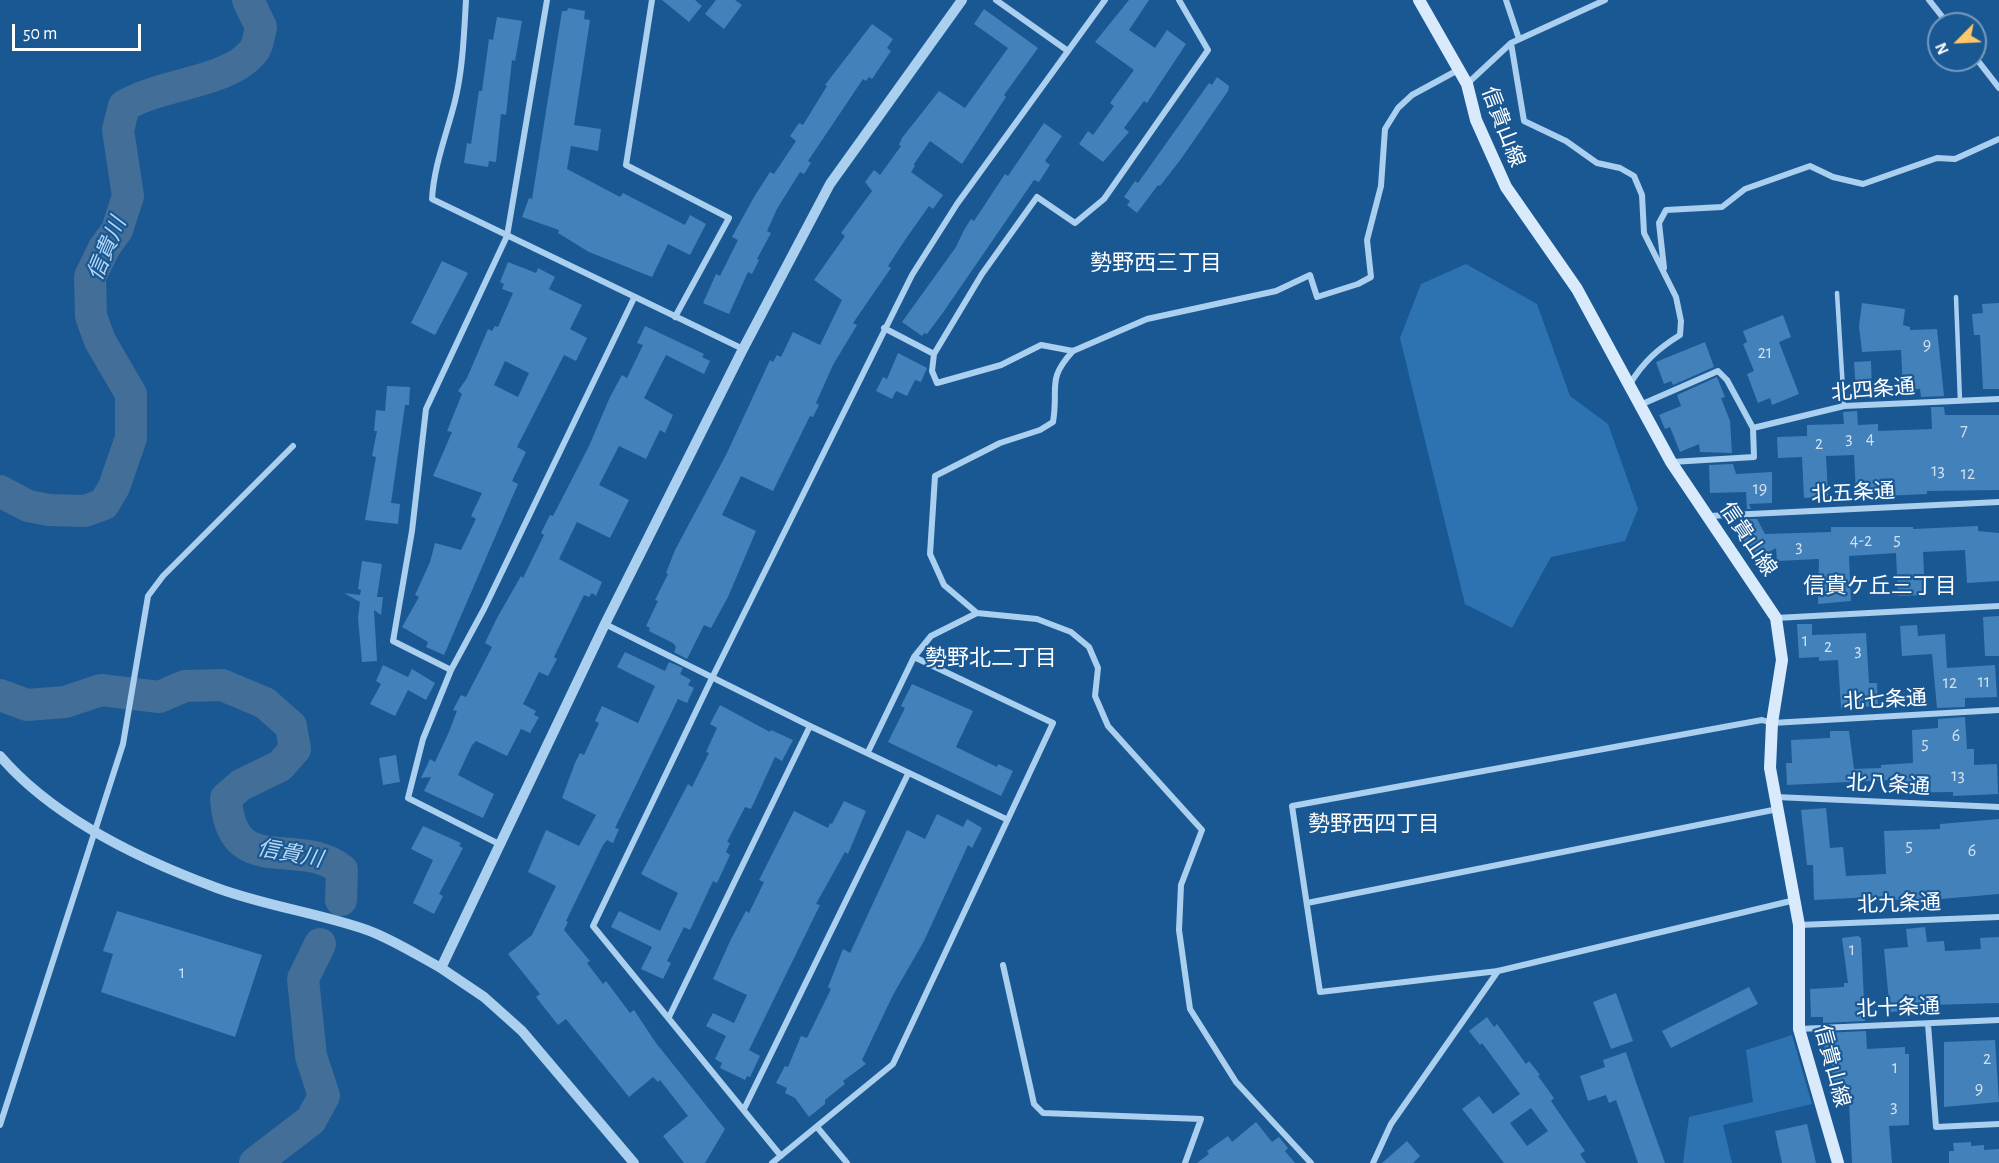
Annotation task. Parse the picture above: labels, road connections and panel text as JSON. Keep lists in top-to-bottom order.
{
  "streets": {
    "main road": ["信貴山線"],
    "street": [
      "北四条通",
      "北五条通",
      "北七条通",
      "北八条通",
      "北九条通",
      "北十条通"
    ]
  },
  "crossings": [
    ["信貴山線", "北五条通"],
    ["信貴山線", "北七条通"],
    ["信貴山線", "北八条通"],
    ["信貴山線", "北九条通"],
    ["信貴山線", "北十条通"],
    ["北七条通", "北八条通"]
  ],
  "districts": [
    "勢野西三丁目",
    "信貴ケ丘三丁目",
    "勢野北二丁目",
    "勢野西四丁目"
  ],
  "water": ["信貴川"],
  "house_numbers": [
    "9",
    "21",
    "7",
    "3",
    "4",
    "2",
    "13",
    "12",
    "19",
    "5",
    "4-2",
    "3",
    "1",
    "2",
    "3",
    "11",
    "12",
    "6",
    "5",
    "13",
    "5",
    "6",
    "1",
    "1",
    "2",
    "1",
    "9",
    "3"
  ],
  "scale_bar": "50 m",
  "north": "bottom left"
}
